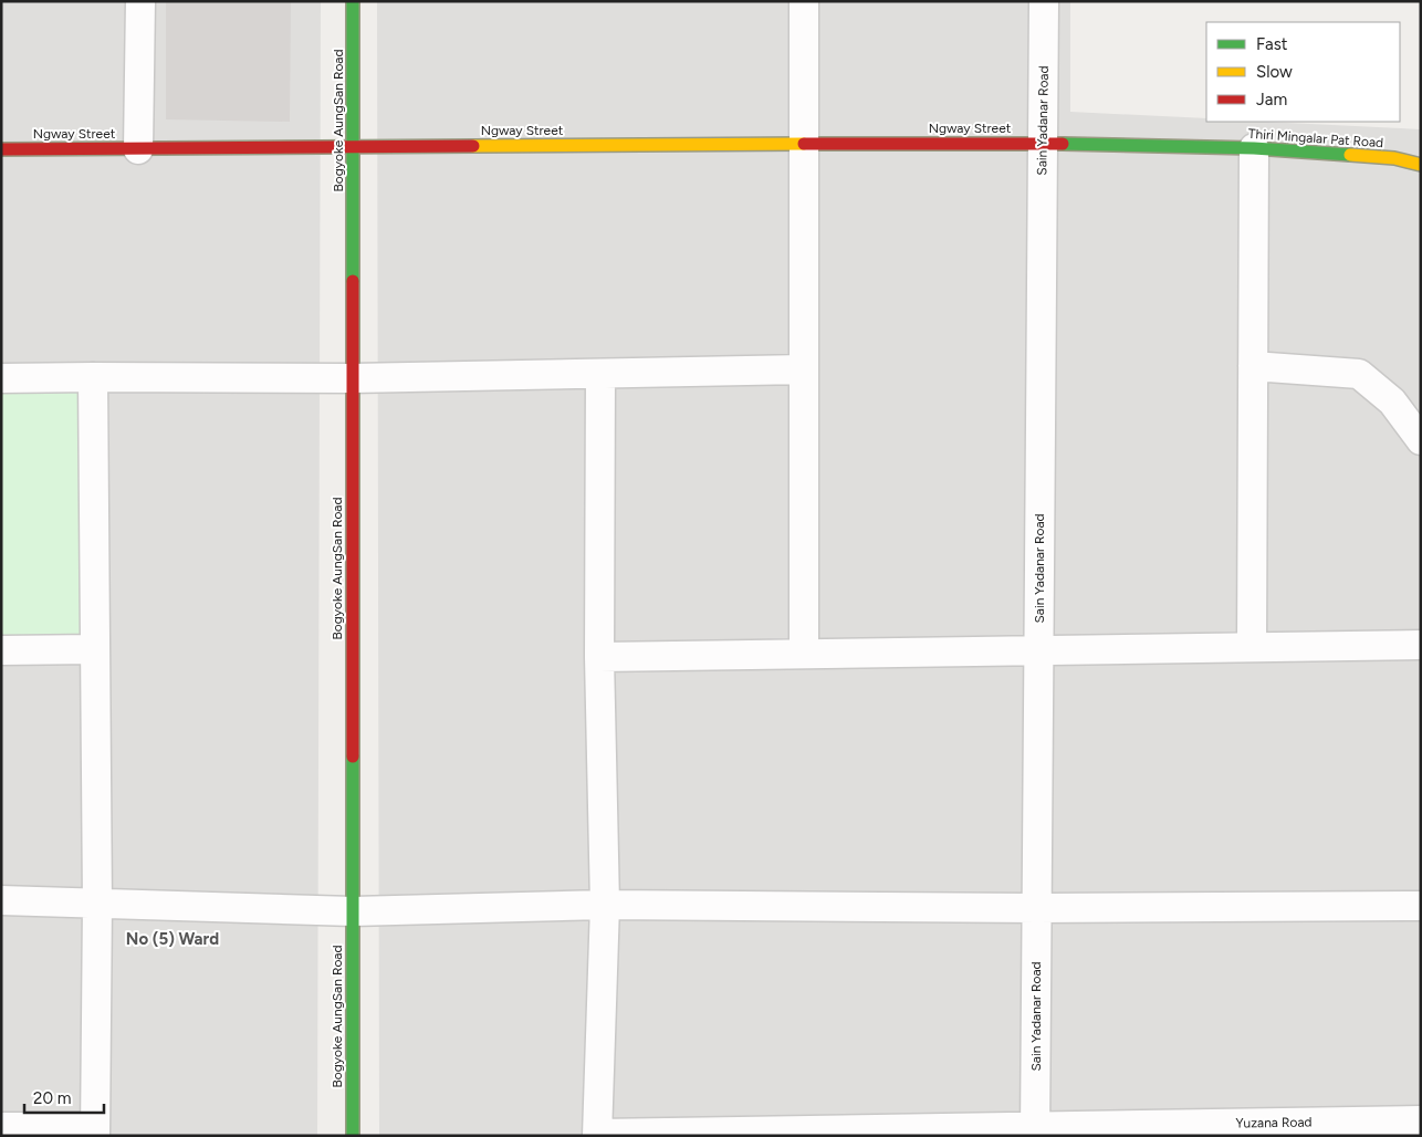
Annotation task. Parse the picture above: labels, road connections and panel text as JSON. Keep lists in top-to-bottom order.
{
  "streets": {
    "street": [
      "Bogyoke AungSan Road",
      "Sain Yadanar Road",
      "Ngway Street",
      "Thiri Mingalar Pat Road",
      "Yuzana Road"
    ]
  },
  "crossings": [
    ["Bogyoke AungSan Road", "Ngway Street"],
    ["Sain Yadanar Road", "Ngway Street"],
    ["Sain Yadanar Road", "Thiri Mingalar Pat Road"],
    ["Sain Yadanar Road", "Yuzana Road"],
    ["Ngway Street", "Thiri Mingalar Pat Road"]
  ],
  "districts": ["No (5) Ward"],
  "legend": ["Fast", "Slow", "Jam"],
  "scale_bar": "20 m"
}
